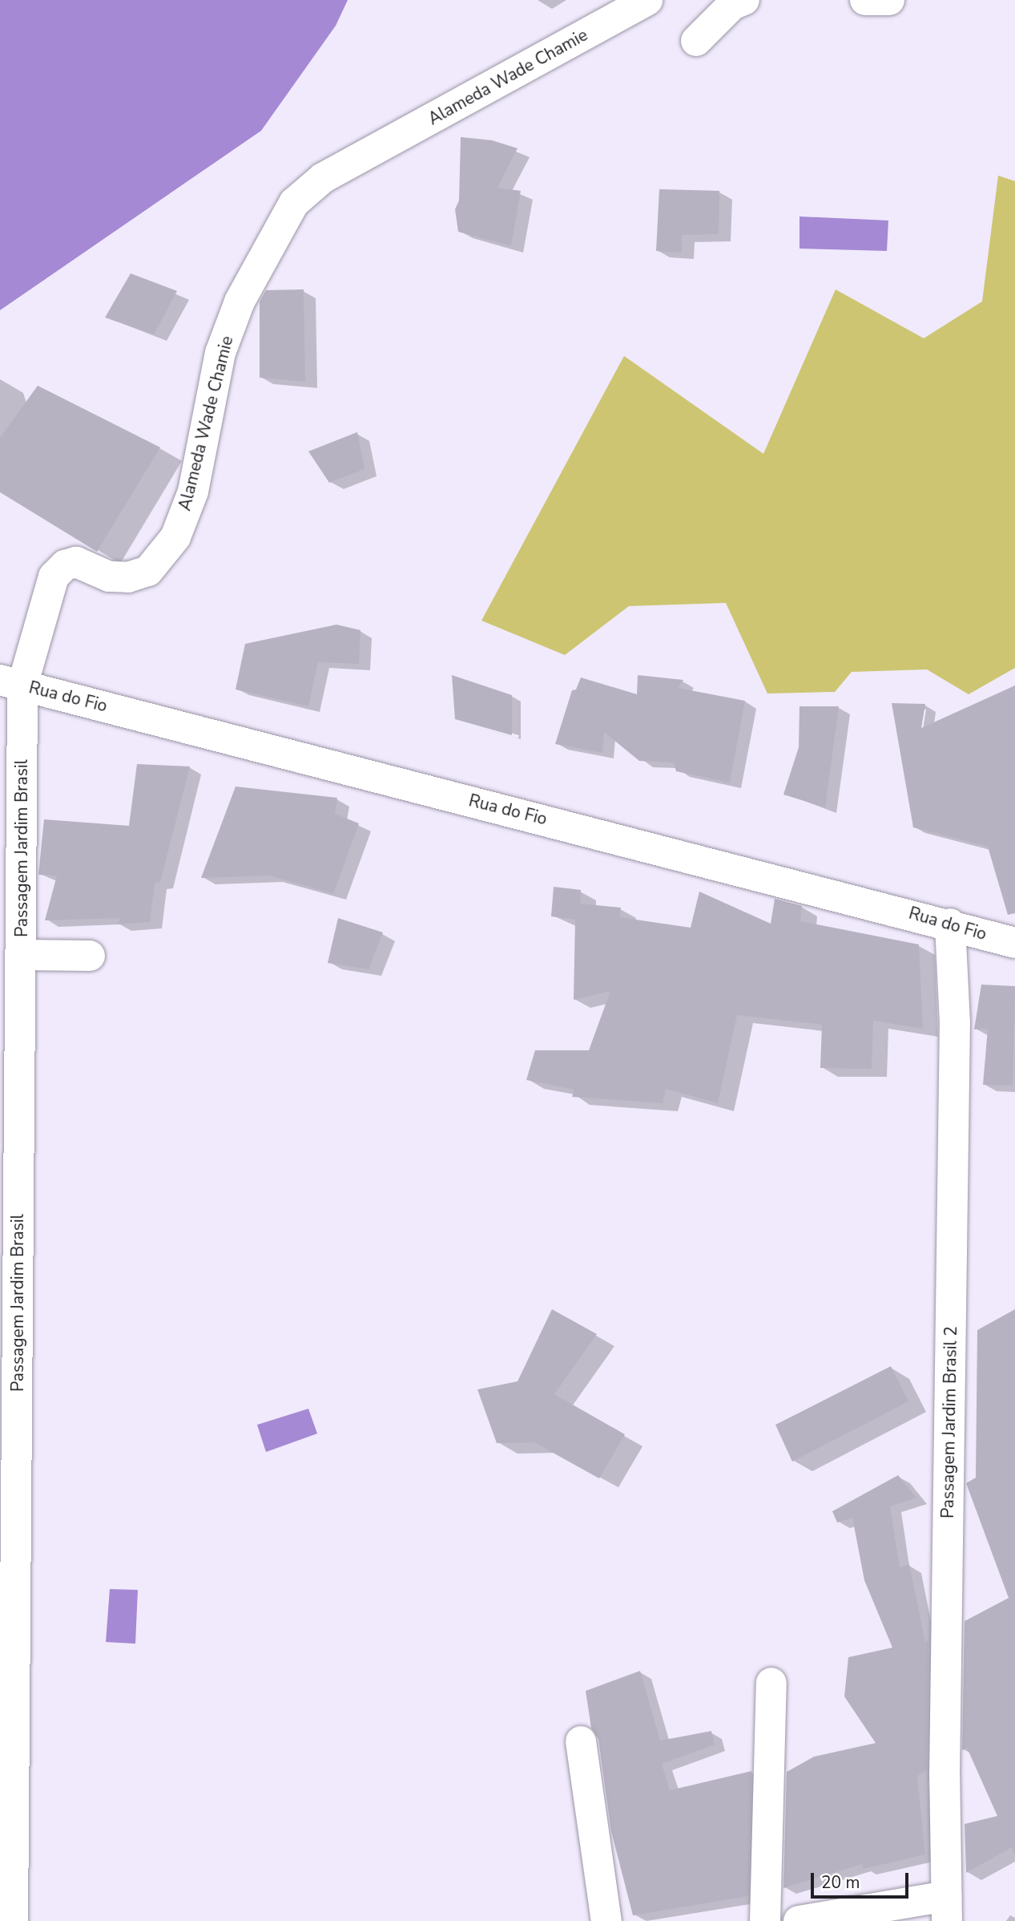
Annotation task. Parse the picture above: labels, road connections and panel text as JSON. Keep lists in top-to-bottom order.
{
  "streets": {
    "street": [
      "Alameda Wade Chamie",
      "Rua do Fio",
      "Passagem Jardim Brasil",
      "Passagem Jardim Brasil 2"
    ]
  },
  "crossings": [
    ["Alameda Wade Chamie", "Rua do Fio"],
    ["Alameda Wade Chamie", "Passagem Jardim Brasil"],
    ["Rua do Fio", "Passagem Jardim Brasil"],
    ["Rua do Fio", "Passagem Jardim Brasil 2"]
  ],
  "scale_bar": "20 m"
}
